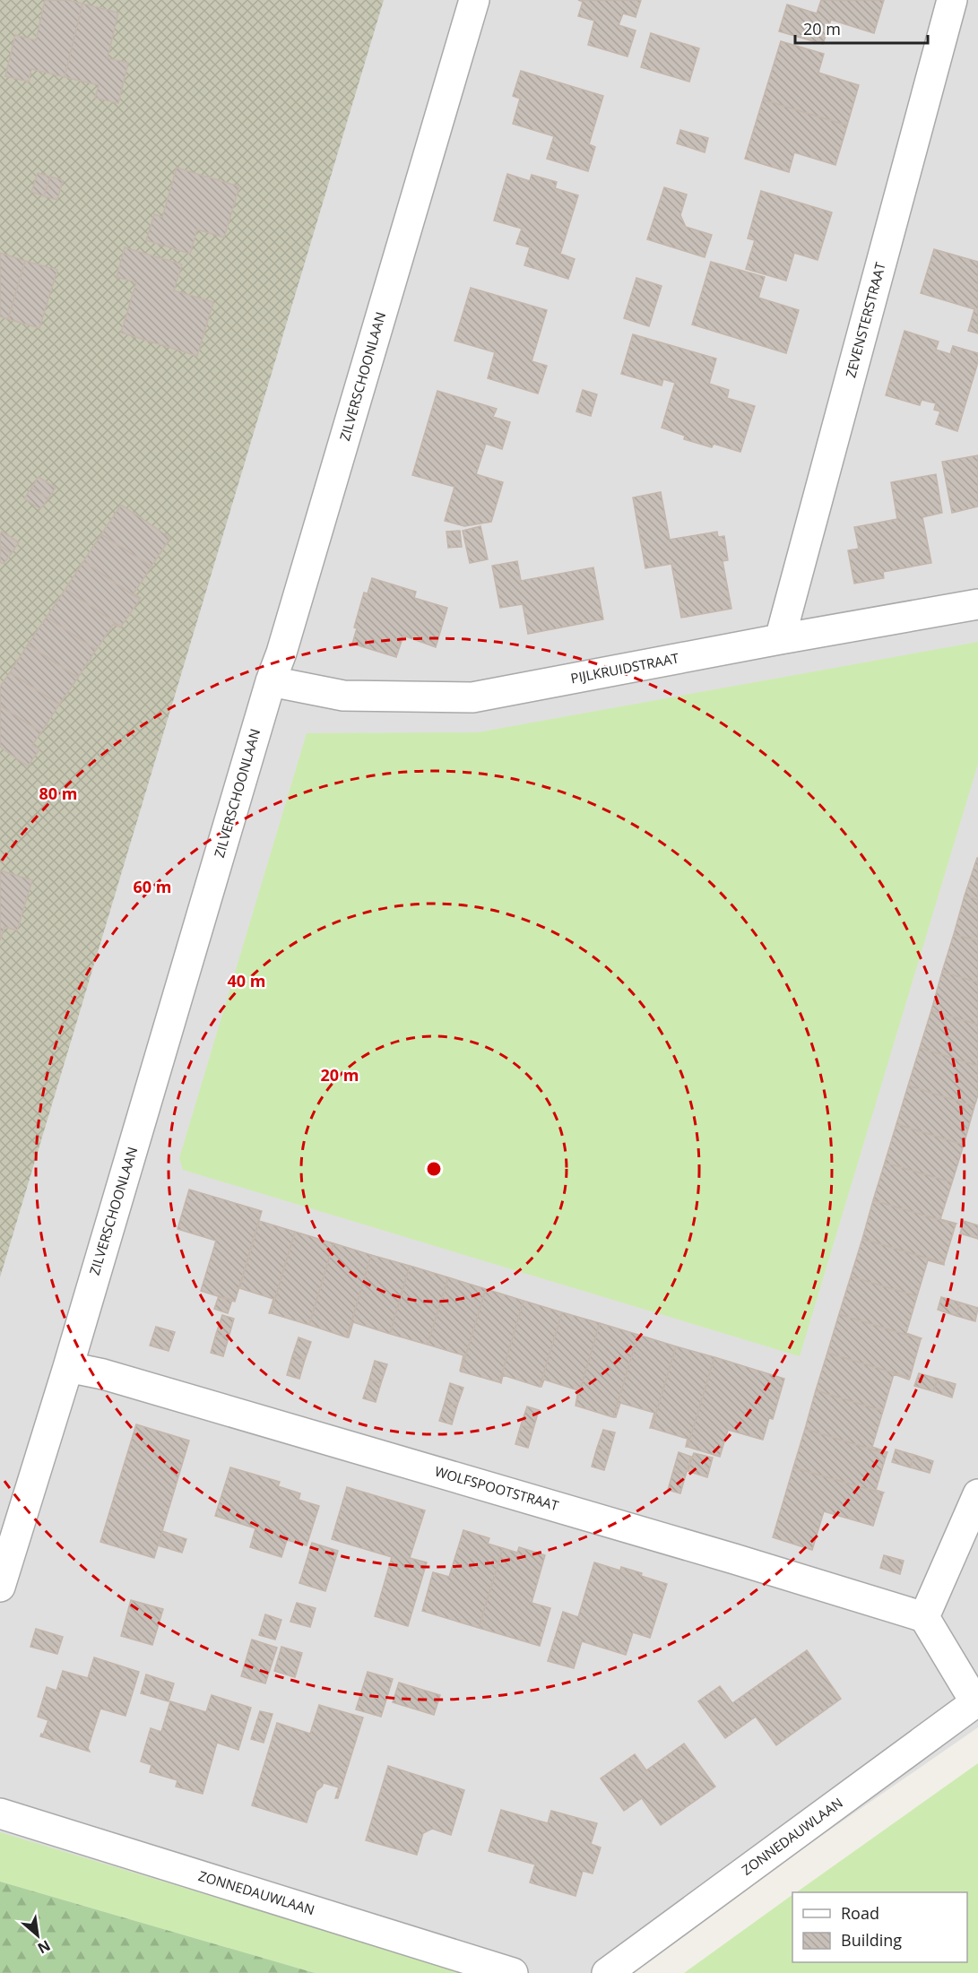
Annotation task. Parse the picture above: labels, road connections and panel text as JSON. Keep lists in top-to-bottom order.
{
  "streets": {
    "street": [
      "ZEVENSTERSTRAAT",
      "ZILVERSCHOONLAAN",
      "PIJLKRUIDSTRAAT",
      "WOLFSPOOTSTRAAT",
      "ZONNEDAUWLAAN"
    ]
  },
  "crossings": [
    ["ZEVENSTERSTRAAT", "PIJLKRUIDSTRAAT"],
    ["ZILVERSCHOONLAAN", "PIJLKRUIDSTRAAT"],
    ["ZILVERSCHOONLAAN", "WOLFSPOOTSTRAAT"]
  ],
  "legend": ["Road", "Building"],
  "scale_bar": "20 m",
  "north": "bottom right",
  "rings": [
    "80 m",
    "60 m",
    "40 m",
    "20 m"
  ]
}
